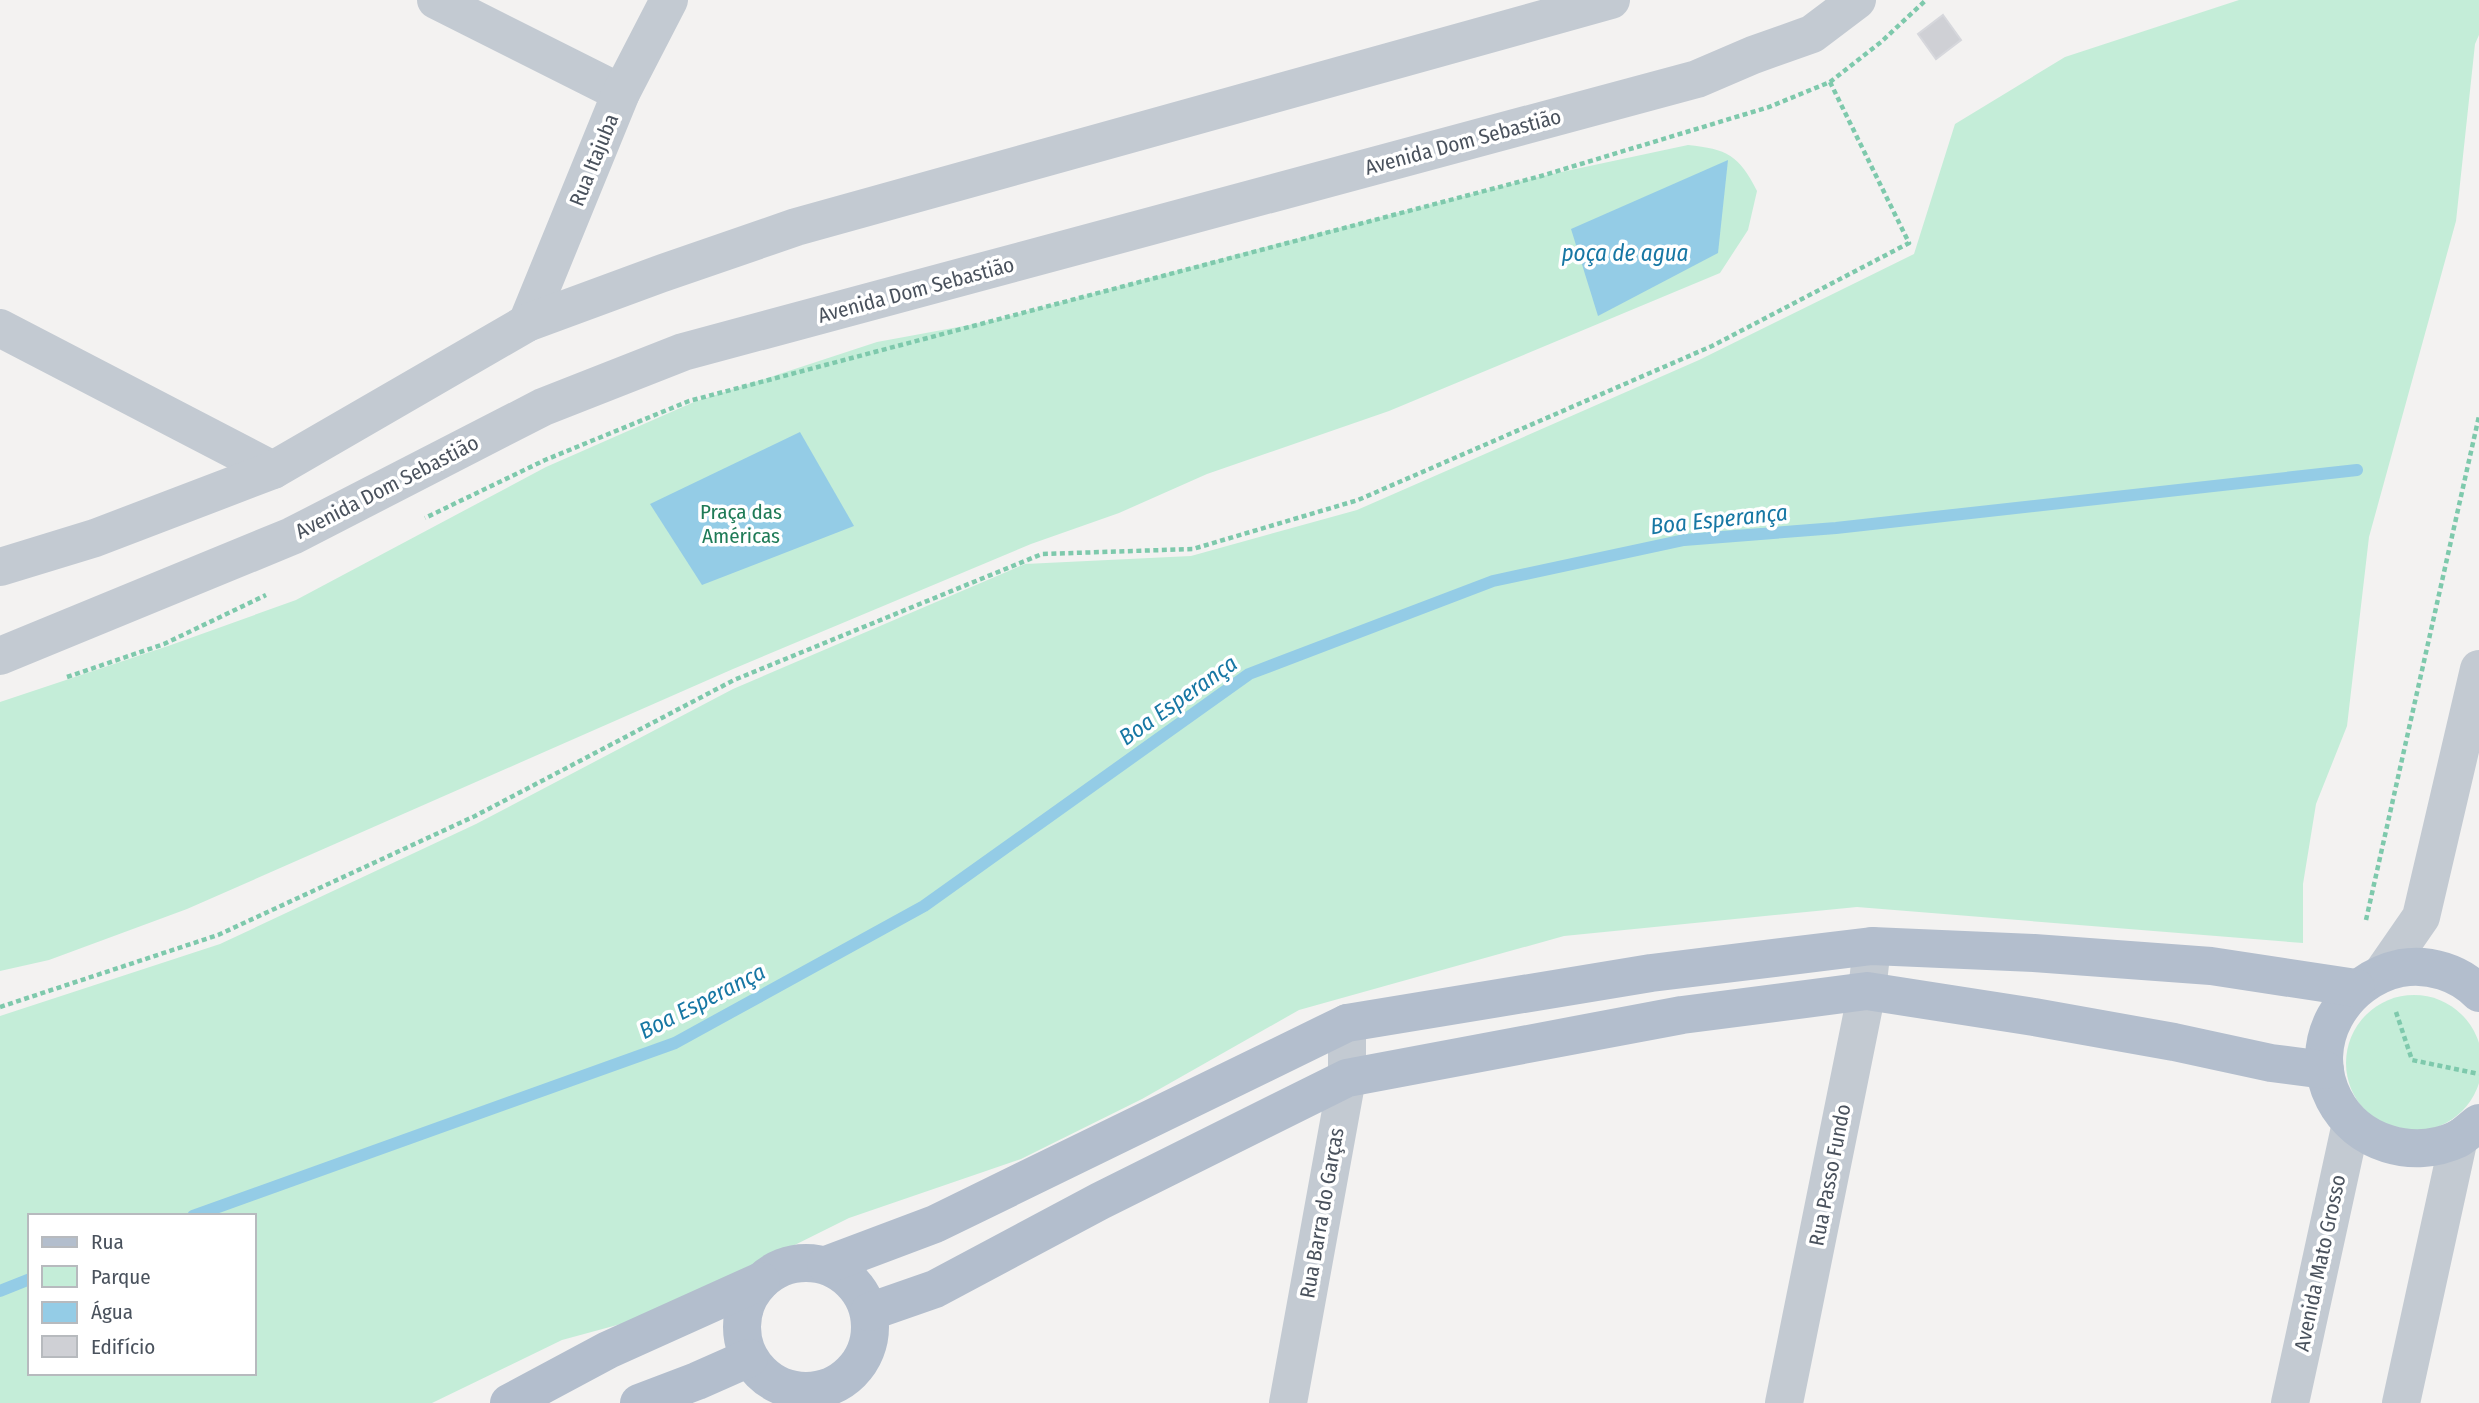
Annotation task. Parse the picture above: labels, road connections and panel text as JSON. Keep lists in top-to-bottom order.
{
  "streets": {
    "street": [
      "Avenida Dom Sebastião",
      "Rua Itajuba",
      "Rua Passo Fundo",
      "Rua Barra do Garças",
      "Avenida Mato Grosso"
    ]
  },
  "water": ["poça de agua", "Boa Esperança"],
  "parks": ["Praça das Américas"],
  "legend": [
    "Rua",
    "Parque",
    "Água",
    "Edifício"
  ]
}
